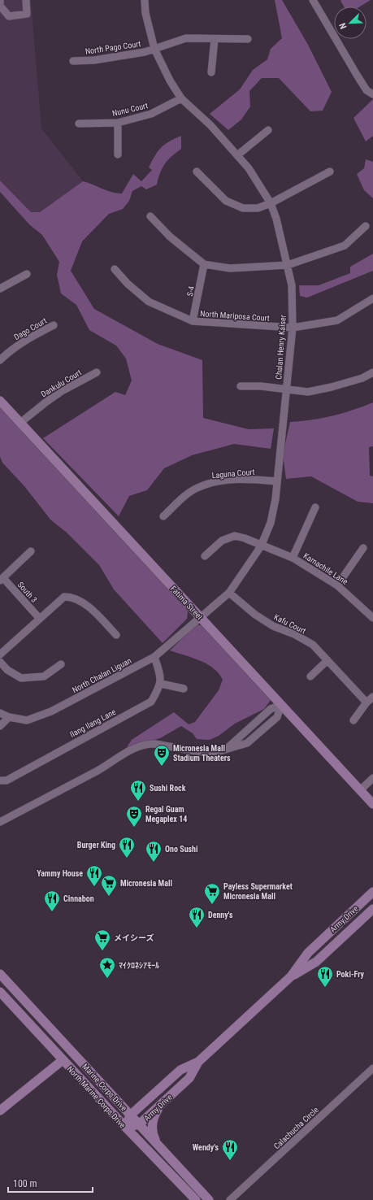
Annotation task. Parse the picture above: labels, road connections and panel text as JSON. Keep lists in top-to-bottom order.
{
  "streets": {
    "main road": [
      "Fatima Street",
      "Army Drive",
      "Marine Corps Drive",
      "North Marine Corps Drive"
    ],
    "street": [
      "North Pago Court",
      "Nunu Court",
      "S-4",
      "North Mariposa Court",
      "Dago Court",
      "Chalan Henry Kaiser",
      "Dankulu Court",
      "Laguna Court",
      "Kamachile Lane",
      "South 3",
      "Kafu Court",
      "North Chalan Liguan",
      "Ilang Ilang Lane",
      "Calachucha Circle"
    ]
  },
  "crossings": [
    ["North Pago Court", "Chalan Henry Kaiser"],
    ["Nunu Court", "Chalan Henry Kaiser"],
    ["S-4", "North Mariposa Court"],
    ["North Mariposa Court", "Chalan Henry Kaiser"],
    ["Chalan Henry Kaiser", "Laguna Court"],
    ["Chalan Henry Kaiser", "Kamachile Lane"],
    ["Chalan Henry Kaiser", "Fatima Street"],
    ["Chalan Henry Kaiser", "Kafu Court"],
    ["Chalan Henry Kaiser", "North Chalan Liguan"],
    ["Dankulu Court", "Fatima Street"],
    ["Fatima Street", "North Chalan Liguan"],
    ["Army Drive", "Marine Corps Drive"],
    ["Army Drive", "North Marine Corps Drive"]
  ],
  "places": {
    "theatre": ["Micronesia Mall Stadium Theaters", "Regal Guam Megaplex 14"],
    "restaurant": [
      "Sushi Rock",
      "Burger King",
      "Ono Sushi",
      "Yammy House",
      "Cinnabon",
      "Denny's",
      "Poki-Fry",
      "Wendy's"
    ],
    "supermarket": ["Micronesia Mall", "Payless Supermarket Micronesia Mall", "メイシーズ"],
    "place": ["ﾏｲｸﾛﾈｼｱﾓｰﾙ"]
  },
  "scale_bar": "100 m",
  "north": "bottom left"
}
